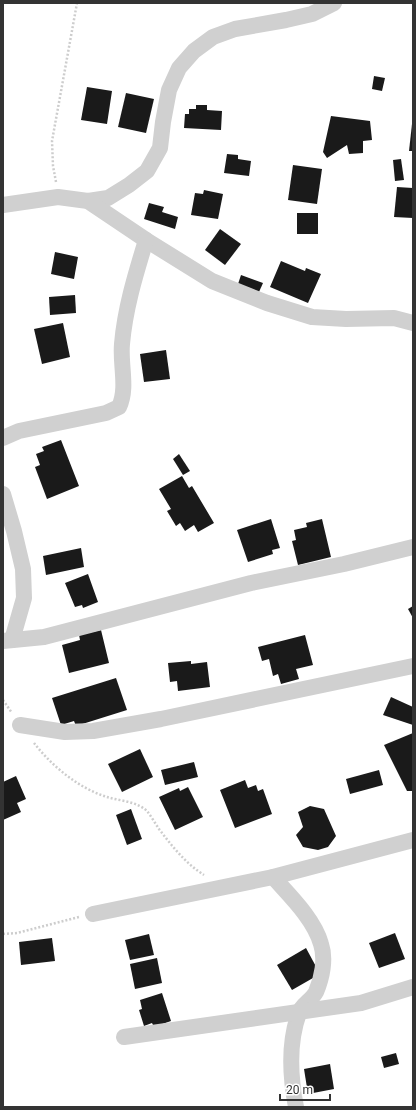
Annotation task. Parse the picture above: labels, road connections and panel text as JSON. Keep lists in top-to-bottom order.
{
  "scale_bar": "20 m"
}
